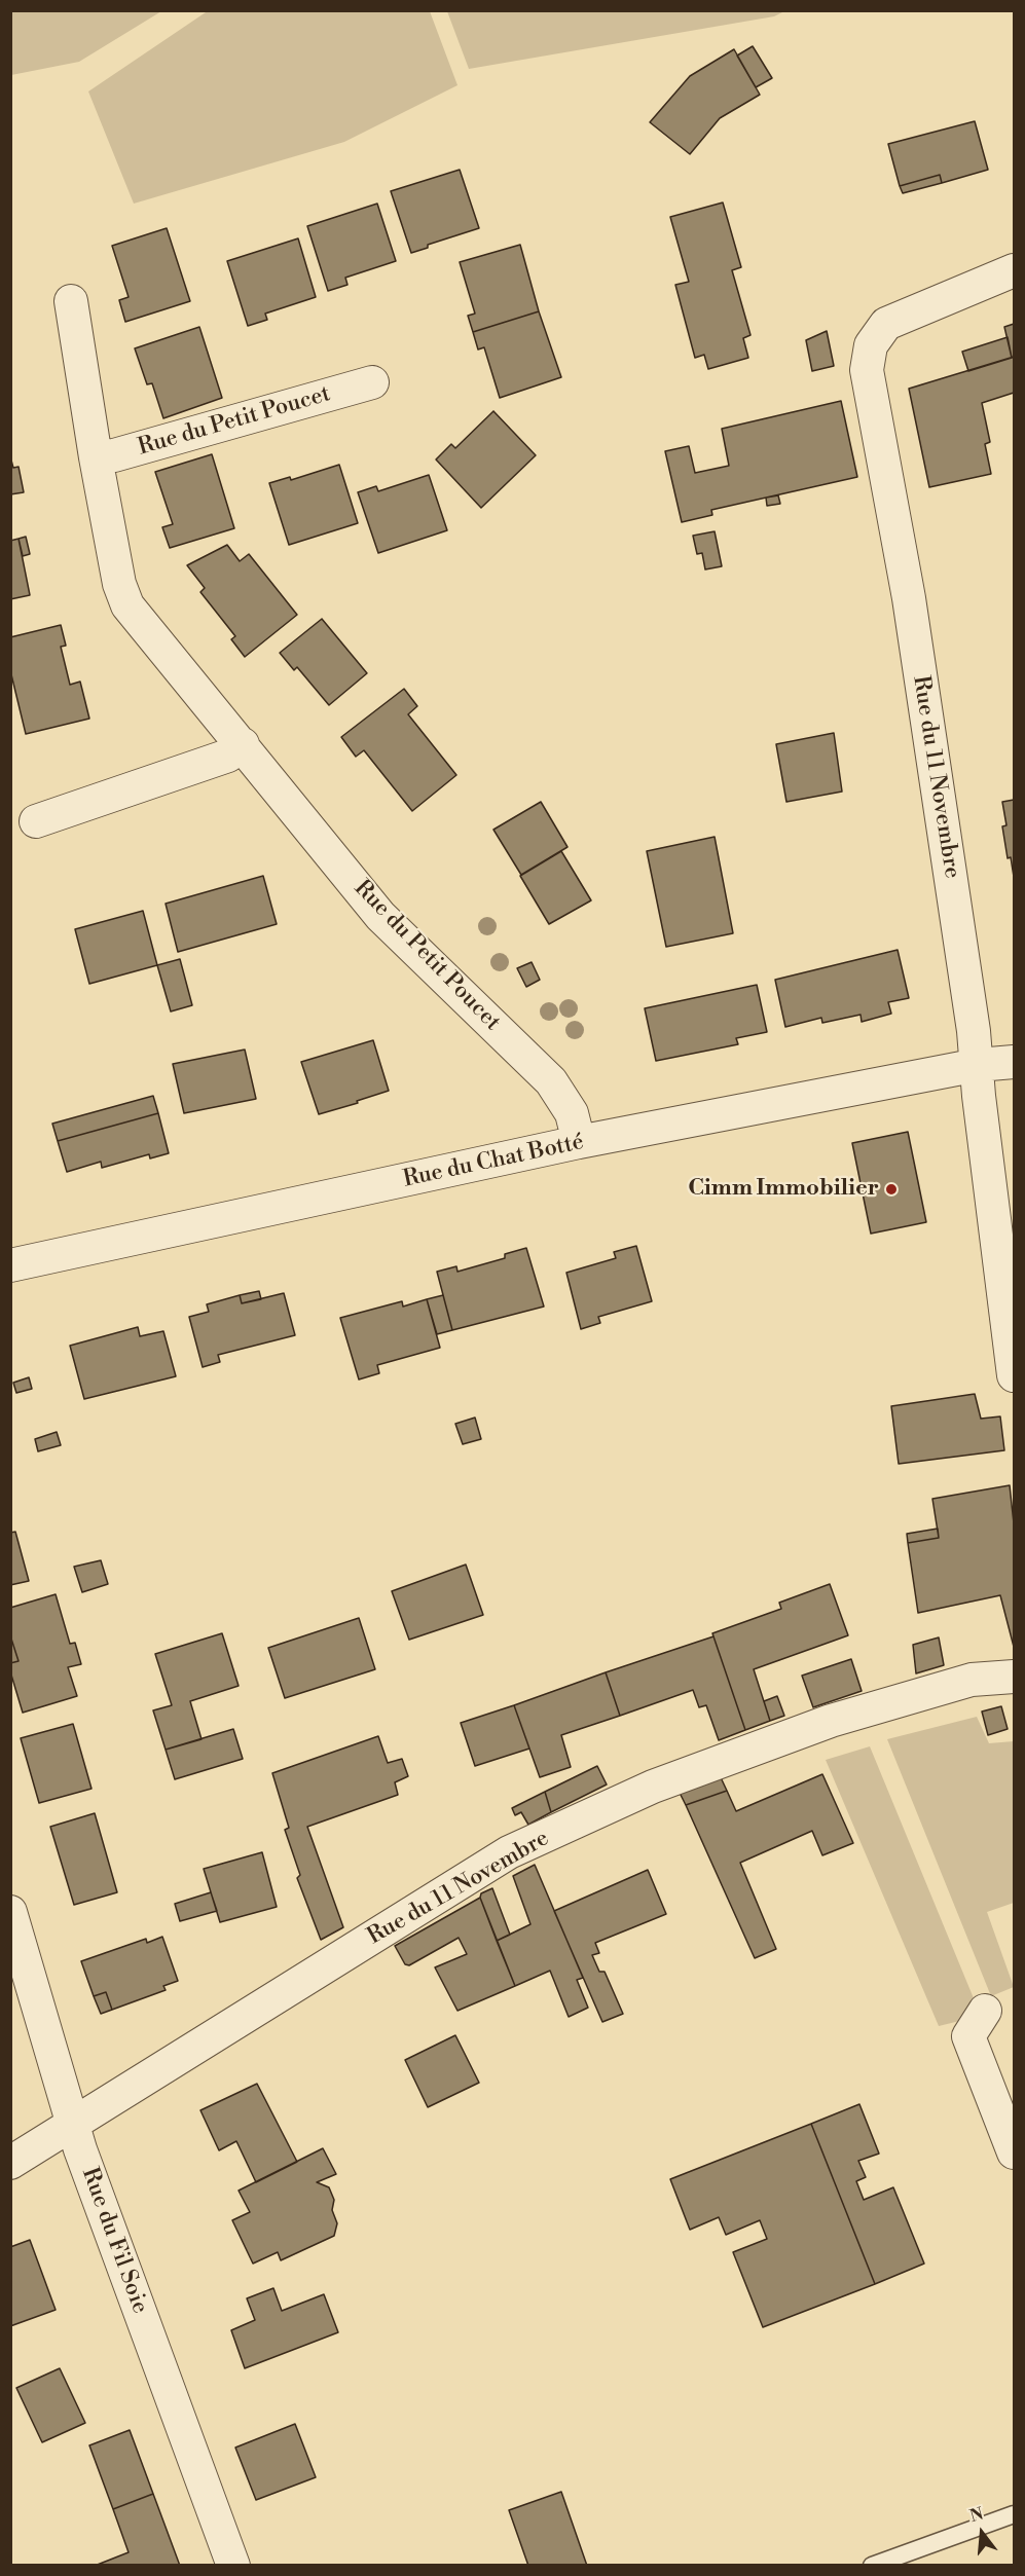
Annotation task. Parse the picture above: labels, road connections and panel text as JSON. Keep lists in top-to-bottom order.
{
  "streets": {
    "street": [
      "Rue du Petit Poucet",
      "Rue du 11 Novembre",
      "Rue du Chat Botté",
      "Rue du Fil Soie"
    ]
  },
  "crossings": [
    ["Rue du Petit Poucet", "Rue du Chat Botté"],
    ["Rue du 11 Novembre", "Rue du Chat Botté"],
    ["Rue du 11 Novembre", "Rue du Fil Soie"]
  ],
  "places": ["Cimm Immobilier"],
  "north": "top"
}
